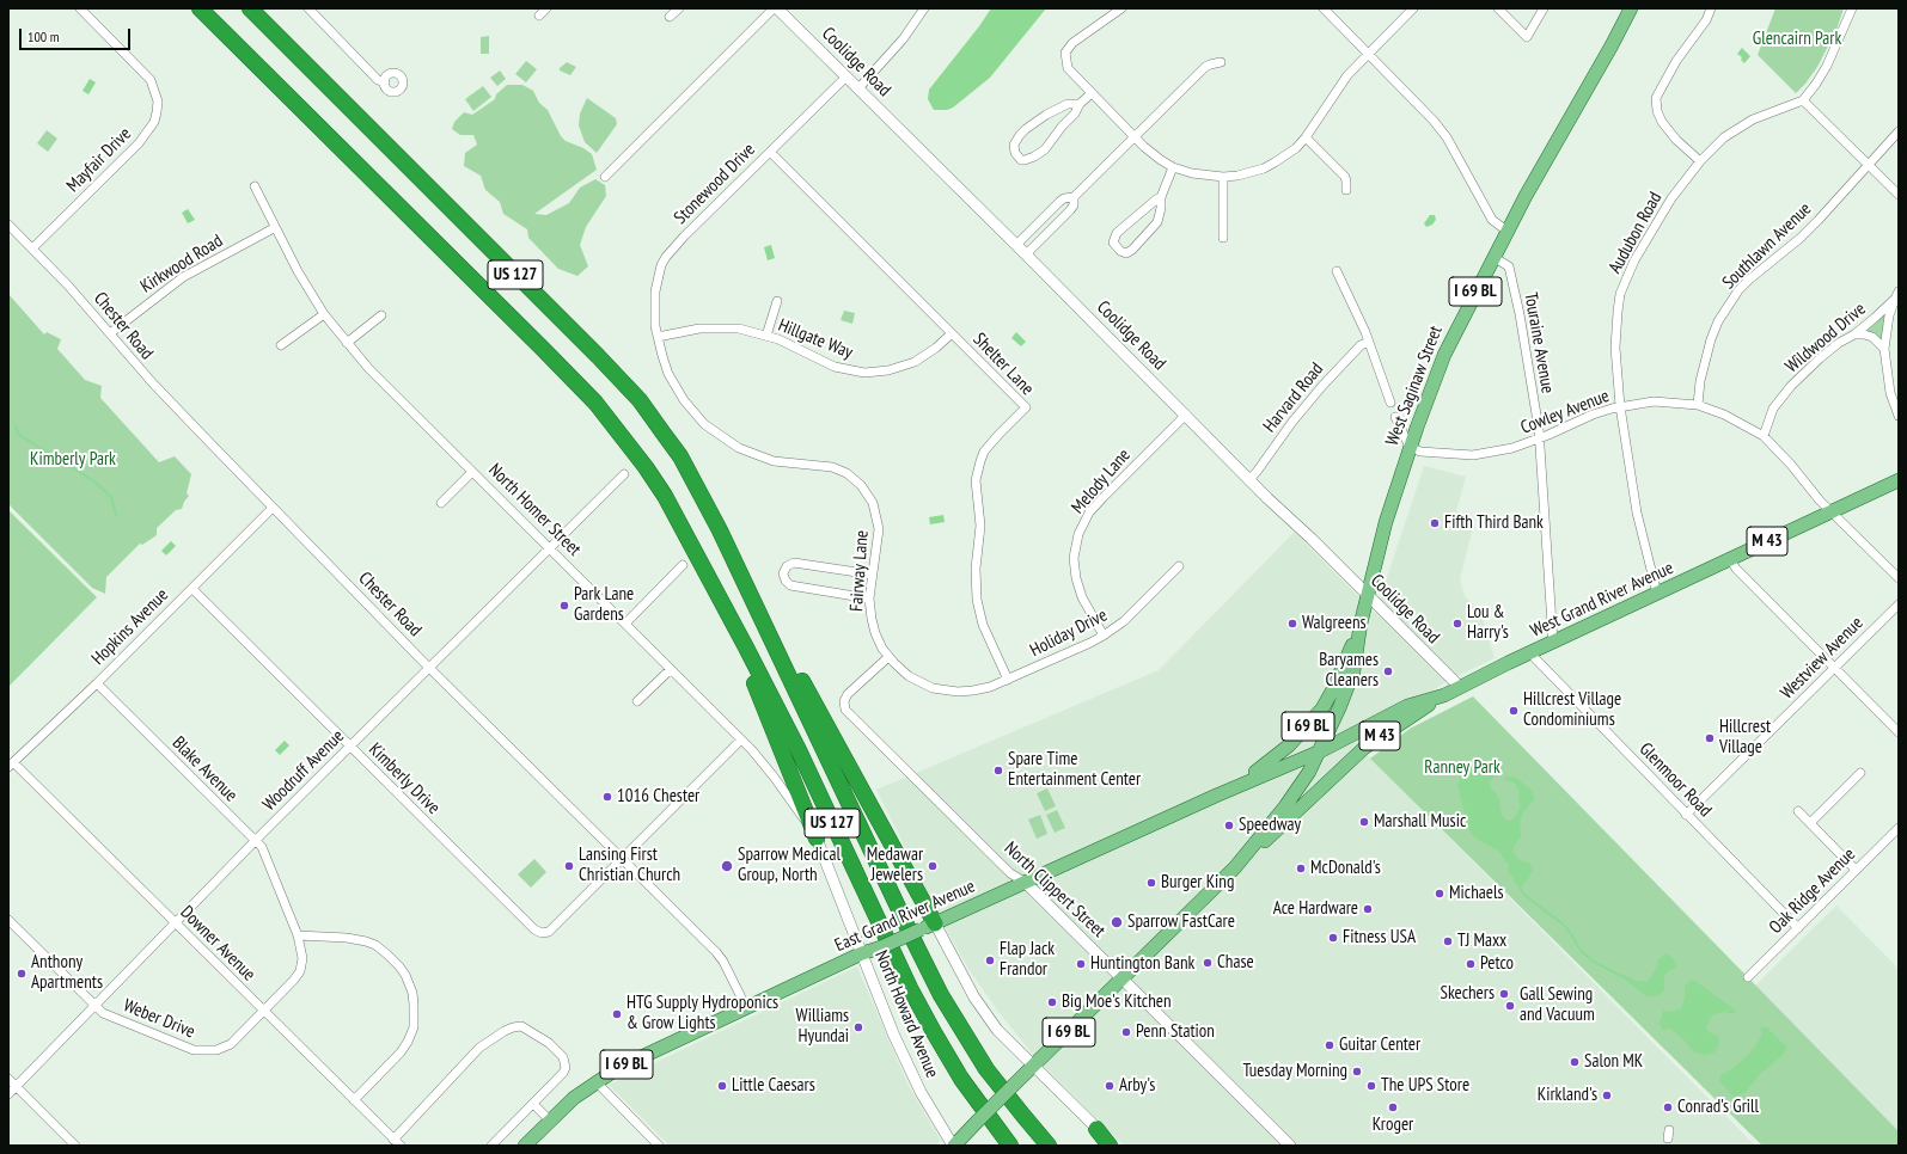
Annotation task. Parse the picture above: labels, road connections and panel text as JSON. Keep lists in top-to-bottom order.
{
  "streets": {
    "highway": ["US 127"],
    "main road": [
      "I 69 BL",
      "West Saginaw Street",
      "M 43",
      "West Grand River Avenue",
      "East Grand River Avenue"
    ],
    "street": [
      "Coolidge Road",
      "Mayfair Drive",
      "Stonewood Drive",
      "Audubon Road",
      "Southlawn Avenue",
      "Kirkwood Road",
      "Chester Road",
      "Wildwood Drive",
      "Hillgate Way",
      "Touraine Avenue",
      "Shelter Lane",
      "Harvard Road",
      "Cowley Avenue",
      "Melody Lane",
      "North Homer Street",
      "Fairway Lane",
      "Hopkins Avenue",
      "Holiday Drive",
      "Westview Avenue",
      "Blake Avenue",
      "Woodruff Avenue",
      "Kimberly Drive",
      "Glenmoor Road",
      "North Clippert Street",
      "Oak Ridge Avenue",
      "Downer Avenue",
      "North Howard Avenue",
      "Weber Drive"
    ]
  },
  "crossings": [
    ["Coolidge Road", "Stonewood Drive"],
    ["Coolidge Road", "West Saginaw Street"],
    ["Coolidge Road", "Harvard Road"],
    ["Coolidge Road", "Melody Lane"],
    ["Coolidge Road", "West Grand River Avenue"],
    ["Mayfair Drive", "Chester Road"],
    ["Stonewood Drive", "Hillgate Way"],
    ["Stonewood Drive", "Shelter Lane"],
    ["Stonewood Drive", "Fairway Lane"],
    ["Audubon Road", "Cowley Avenue"],
    ["Audubon Road", "West Grand River Avenue"],
    ["Southlawn Avenue", "Cowley Avenue"],
    ["Kirkwood Road", "Chester Road"],
    ["Kirkwood Road", "North Homer Street"],
    ["I 69 BL", "West Saginaw Street"],
    ["I 69 BL", "M 43"],
    ["I 69 BL", "West Grand River Avenue"],
    ["I 69 BL", "North Clippert Street"],
    ["I 69 BL", "East Grand River Avenue"],
    ["I 69 BL", "North Howard Avenue"],
    ["Chester Road", "Hopkins Avenue"],
    ["Chester Road", "Woodruff Avenue"],
    ["Chester Road", "Kimberly Drive"],
    ["Chester Road", "East Grand River Avenue"],
    ["Wildwood Drive", "Cowley Avenue"],
    ["Hillgate Way", "Shelter Lane"],
    ["Hillgate Way", "Fairway Lane"],
    ["Touraine Avenue", "West Saginaw Street"],
    ["Touraine Avenue", "Cowley Avenue"],
    ["Touraine Avenue", "West Grand River Avenue"],
    ["Shelter Lane", "Fairway Lane"],
    ["Shelter Lane", "Holiday Drive"],
    ["West Saginaw Street", "Cowley Avenue"],
    ["West Saginaw Street", "West Grand River Avenue"],
    ["West Saginaw Street", "East Grand River Avenue"],
    ["Cowley Avenue", "West Grand River Avenue"],
    ["Melody Lane", "Holiday Drive"],
    ["North Homer Street", "Woodruff Avenue"],
    ["North Homer Street", "North Howard Avenue"],
    ["M 43", "West Grand River Avenue"],
    ["Fairway Lane", "Holiday Drive"],
    ["Fairway Lane", "North Clippert Street"],
    ["West Grand River Avenue", "Glenmoor Road"],
    ["West Grand River Avenue", "East Grand River Avenue"],
    ["Hopkins Avenue", "Blake Avenue"],
    ["Hopkins Avenue", "Kimberly Drive"],
    ["Hopkins Avenue", "Downer Avenue"],
    ["Westview Avenue", "Glenmoor Road"],
    ["Blake Avenue", "Woodruff Avenue"],
    ["Blake Avenue", "Downer Avenue"],
    ["Blake Avenue", "Weber Drive"],
    ["Woodruff Avenue", "Kimberly Drive"],
    ["Woodruff Avenue", "Downer Avenue"],
    ["Woodruff Avenue", "Weber Drive"],
    ["Glenmoor Road", "Oak Ridge Avenue"],
    ["North Clippert Street", "East Grand River Avenue"],
    ["East Grand River Avenue", "North Howard Avenue"],
    ["Downer Avenue", "Weber Drive"]
  ],
  "parks": ["Glencairn Park", "Kimberly Park", "Ranney Park"],
  "places": [
    "Fifth Third Bank",
    "Park Lane Gardens",
    "Walgreens",
    "Lou & Harry's",
    "Baryames Cleaners",
    "Hillcrest Village Condominiums",
    "Hillcrest Village",
    "Spare Time Entertainment Center",
    "1016 Chester",
    "Marshall Music",
    "Speedway",
    "Lansing First Christian Church",
    "Sparrow Medical Group, North",
    "Medawar Jewelers",
    "McDonald's",
    "Burger King",
    "Michaels",
    "Ace Hardware",
    "Sparrow FastCare",
    "Fitness USA",
    "TJ Maxx",
    "Flap Jack Frandor",
    "Chase",
    "Huntington Bank",
    "Petco",
    "Anthony Apartments",
    "Skechers",
    "Big Moe's Kitchen",
    "Gall Sewing and Vacuum",
    "HTG Supply Hydroponics & Grow Lights",
    "Williams Hyundai",
    "Penn Station",
    "Guitar Center",
    "Salon MK",
    "Tuesday Morning",
    "Little Caesars",
    "Arby's",
    "The UPS Store",
    "Kirkland's",
    "Kroger",
    "Conrad's Grill"
  ],
  "scale_bar": "100 m"
}
